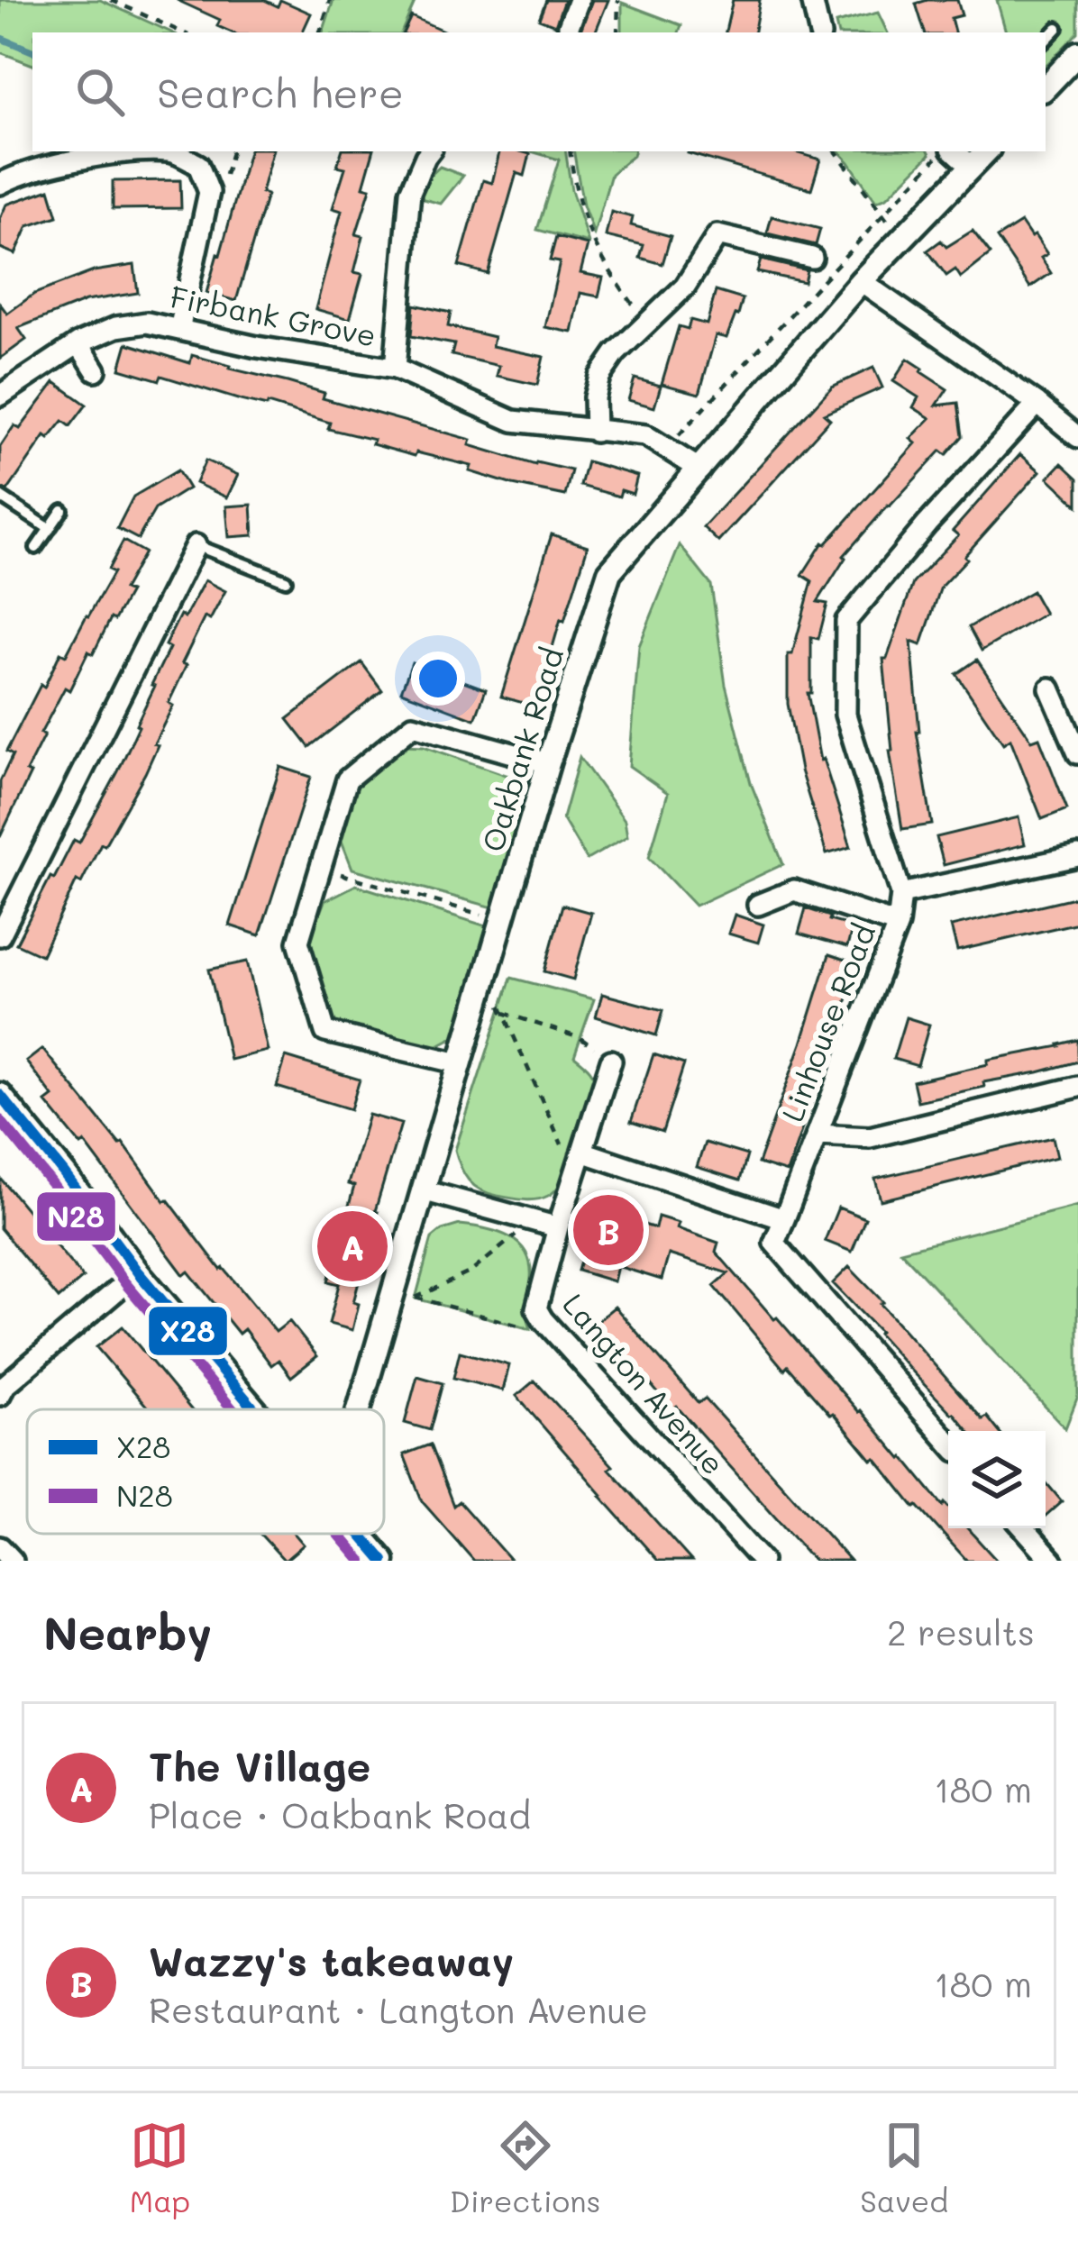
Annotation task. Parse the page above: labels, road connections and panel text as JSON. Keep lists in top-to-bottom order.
{
  "streets": {
    "street": [
      "Firbank Grove",
      "Oakbank Road",
      "Linhouse Road",
      "Langton Avenue"
    ]
  },
  "crossings": [
    ["Firbank Grove", "Oakbank Road"]
  ],
  "lines": ["transit line X28", "transit line N28"],
  "legend": ["X28", "N28"],
  "page": {
    "search": "Search here",
    "pins": ["B", "A"],
    "heading": ["Nearby", "2 results"],
    "list": [
      {
        "mark": "A",
        "name": "The Village",
        "note": "Place · Oakbank Road",
        "value": "180 m"
      },
      {
        "mark": "B",
        "name": "Wazzy's takeaway",
        "note": "Restaurant · Langton Avenue",
        "value": "180 m"
      }
    ],
    "nav": ["Map", "Directions", "Saved"]
  }
}
